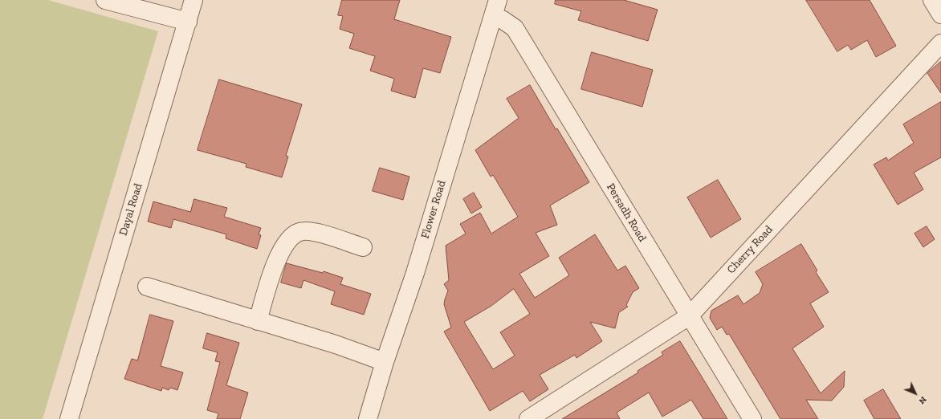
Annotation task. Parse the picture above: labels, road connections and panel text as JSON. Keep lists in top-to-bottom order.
{
  "streets": {
    "street": [
      "Dayal Road",
      "Flower Road",
      "Persadh Road",
      "Cherry Road"
    ]
  },
  "crossings": [
    ["Flower Road", "Persadh Road"],
    ["Persadh Road", "Cherry Road"]
  ],
  "north": "bottom right"
}
